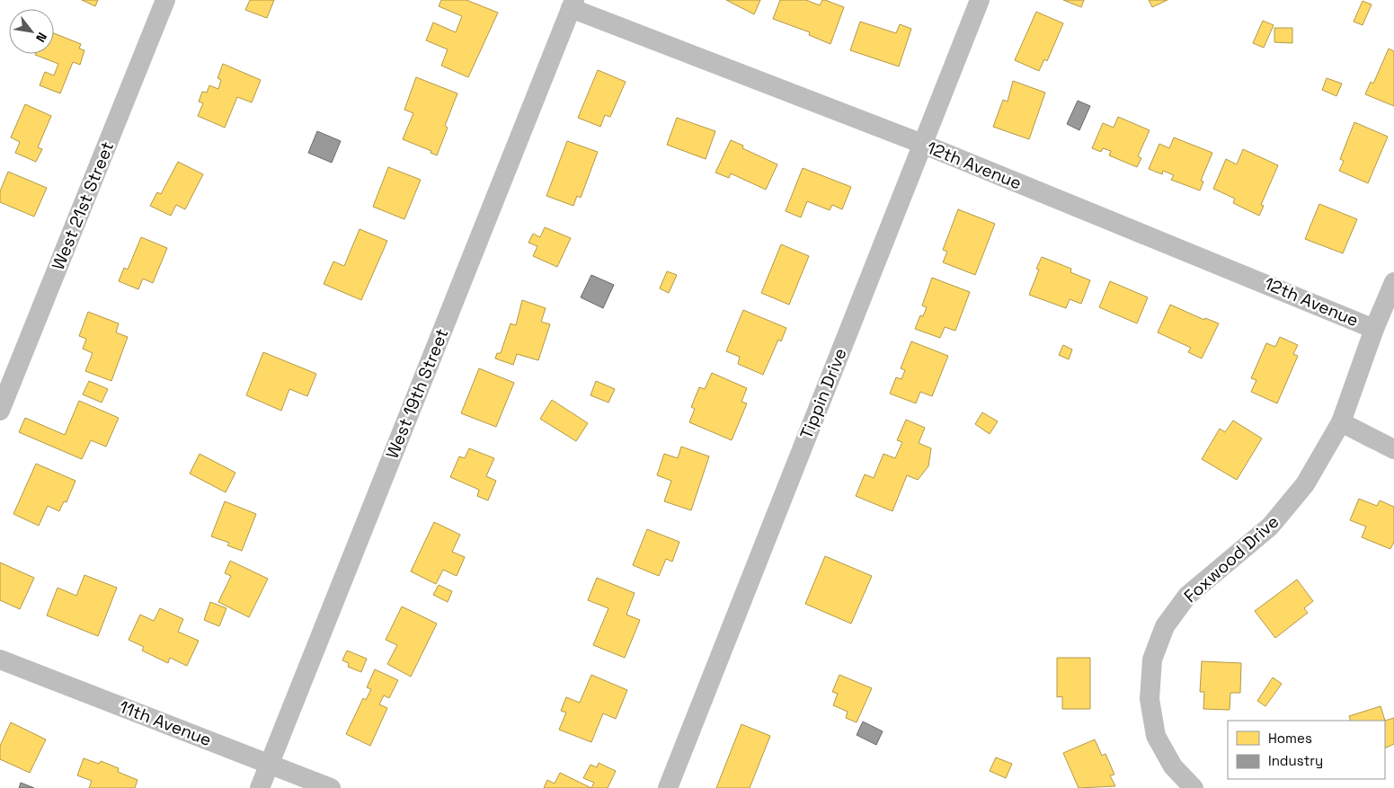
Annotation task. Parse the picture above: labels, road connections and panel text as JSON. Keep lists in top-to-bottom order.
{
  "streets": {
    "street": [
      "12th Avenue",
      "West 21st Street",
      "West 19th Street",
      "Tippin Drive",
      "Foxwood Drive",
      "11th Avenue"
    ]
  },
  "crossings": [
    ["12th Avenue", "West 19th Street"],
    ["12th Avenue", "Tippin Drive"],
    ["12th Avenue", "Foxwood Drive"],
    ["West 19th Street", "11th Avenue"]
  ],
  "legend": ["Homes", "Industry"],
  "north": "bottom right"
}
